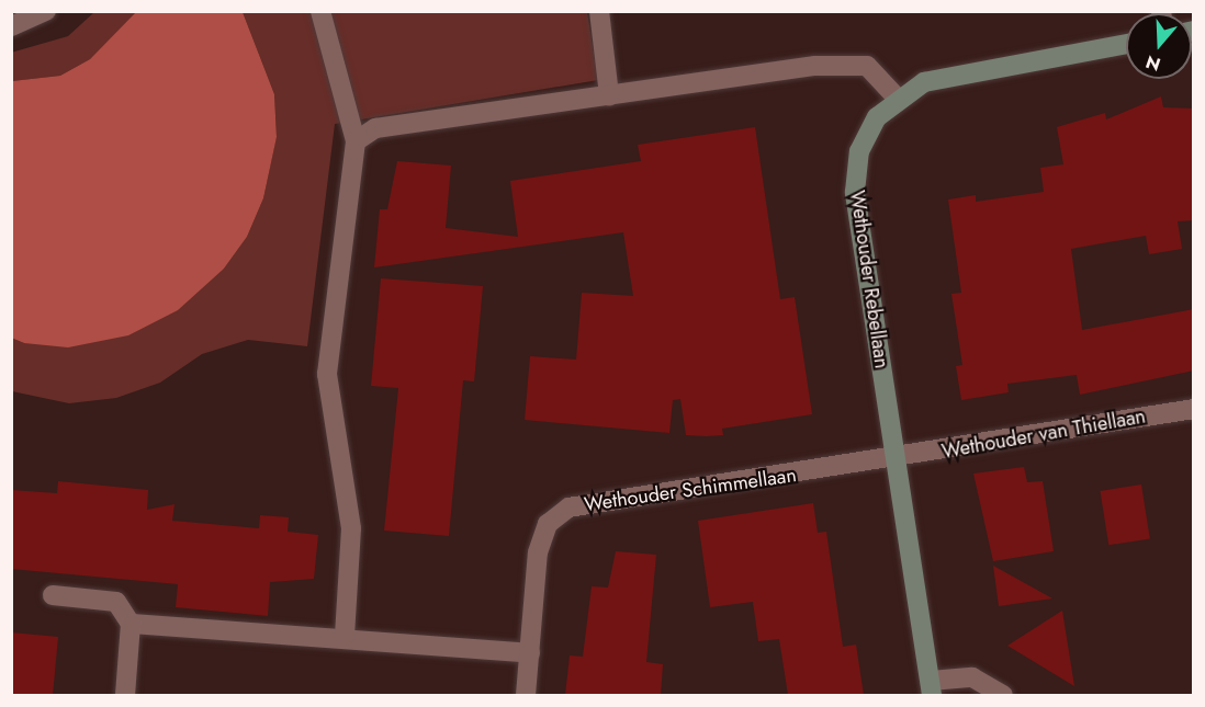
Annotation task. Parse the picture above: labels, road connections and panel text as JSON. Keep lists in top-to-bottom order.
{
  "streets": {
    "street": ["Wethouder Rebellaan", "Wethouder van Thiellaan", "Wethouder Schimmellaan"]
  },
  "crossings": [
    ["Wethouder Rebellaan", "Wethouder van Thiellaan"],
    ["Wethouder Rebellaan", "Wethouder Schimmellaan"],
    ["Wethouder van Thiellaan", "Wethouder Schimmellaan"]
  ],
  "north": "bottom"
}
